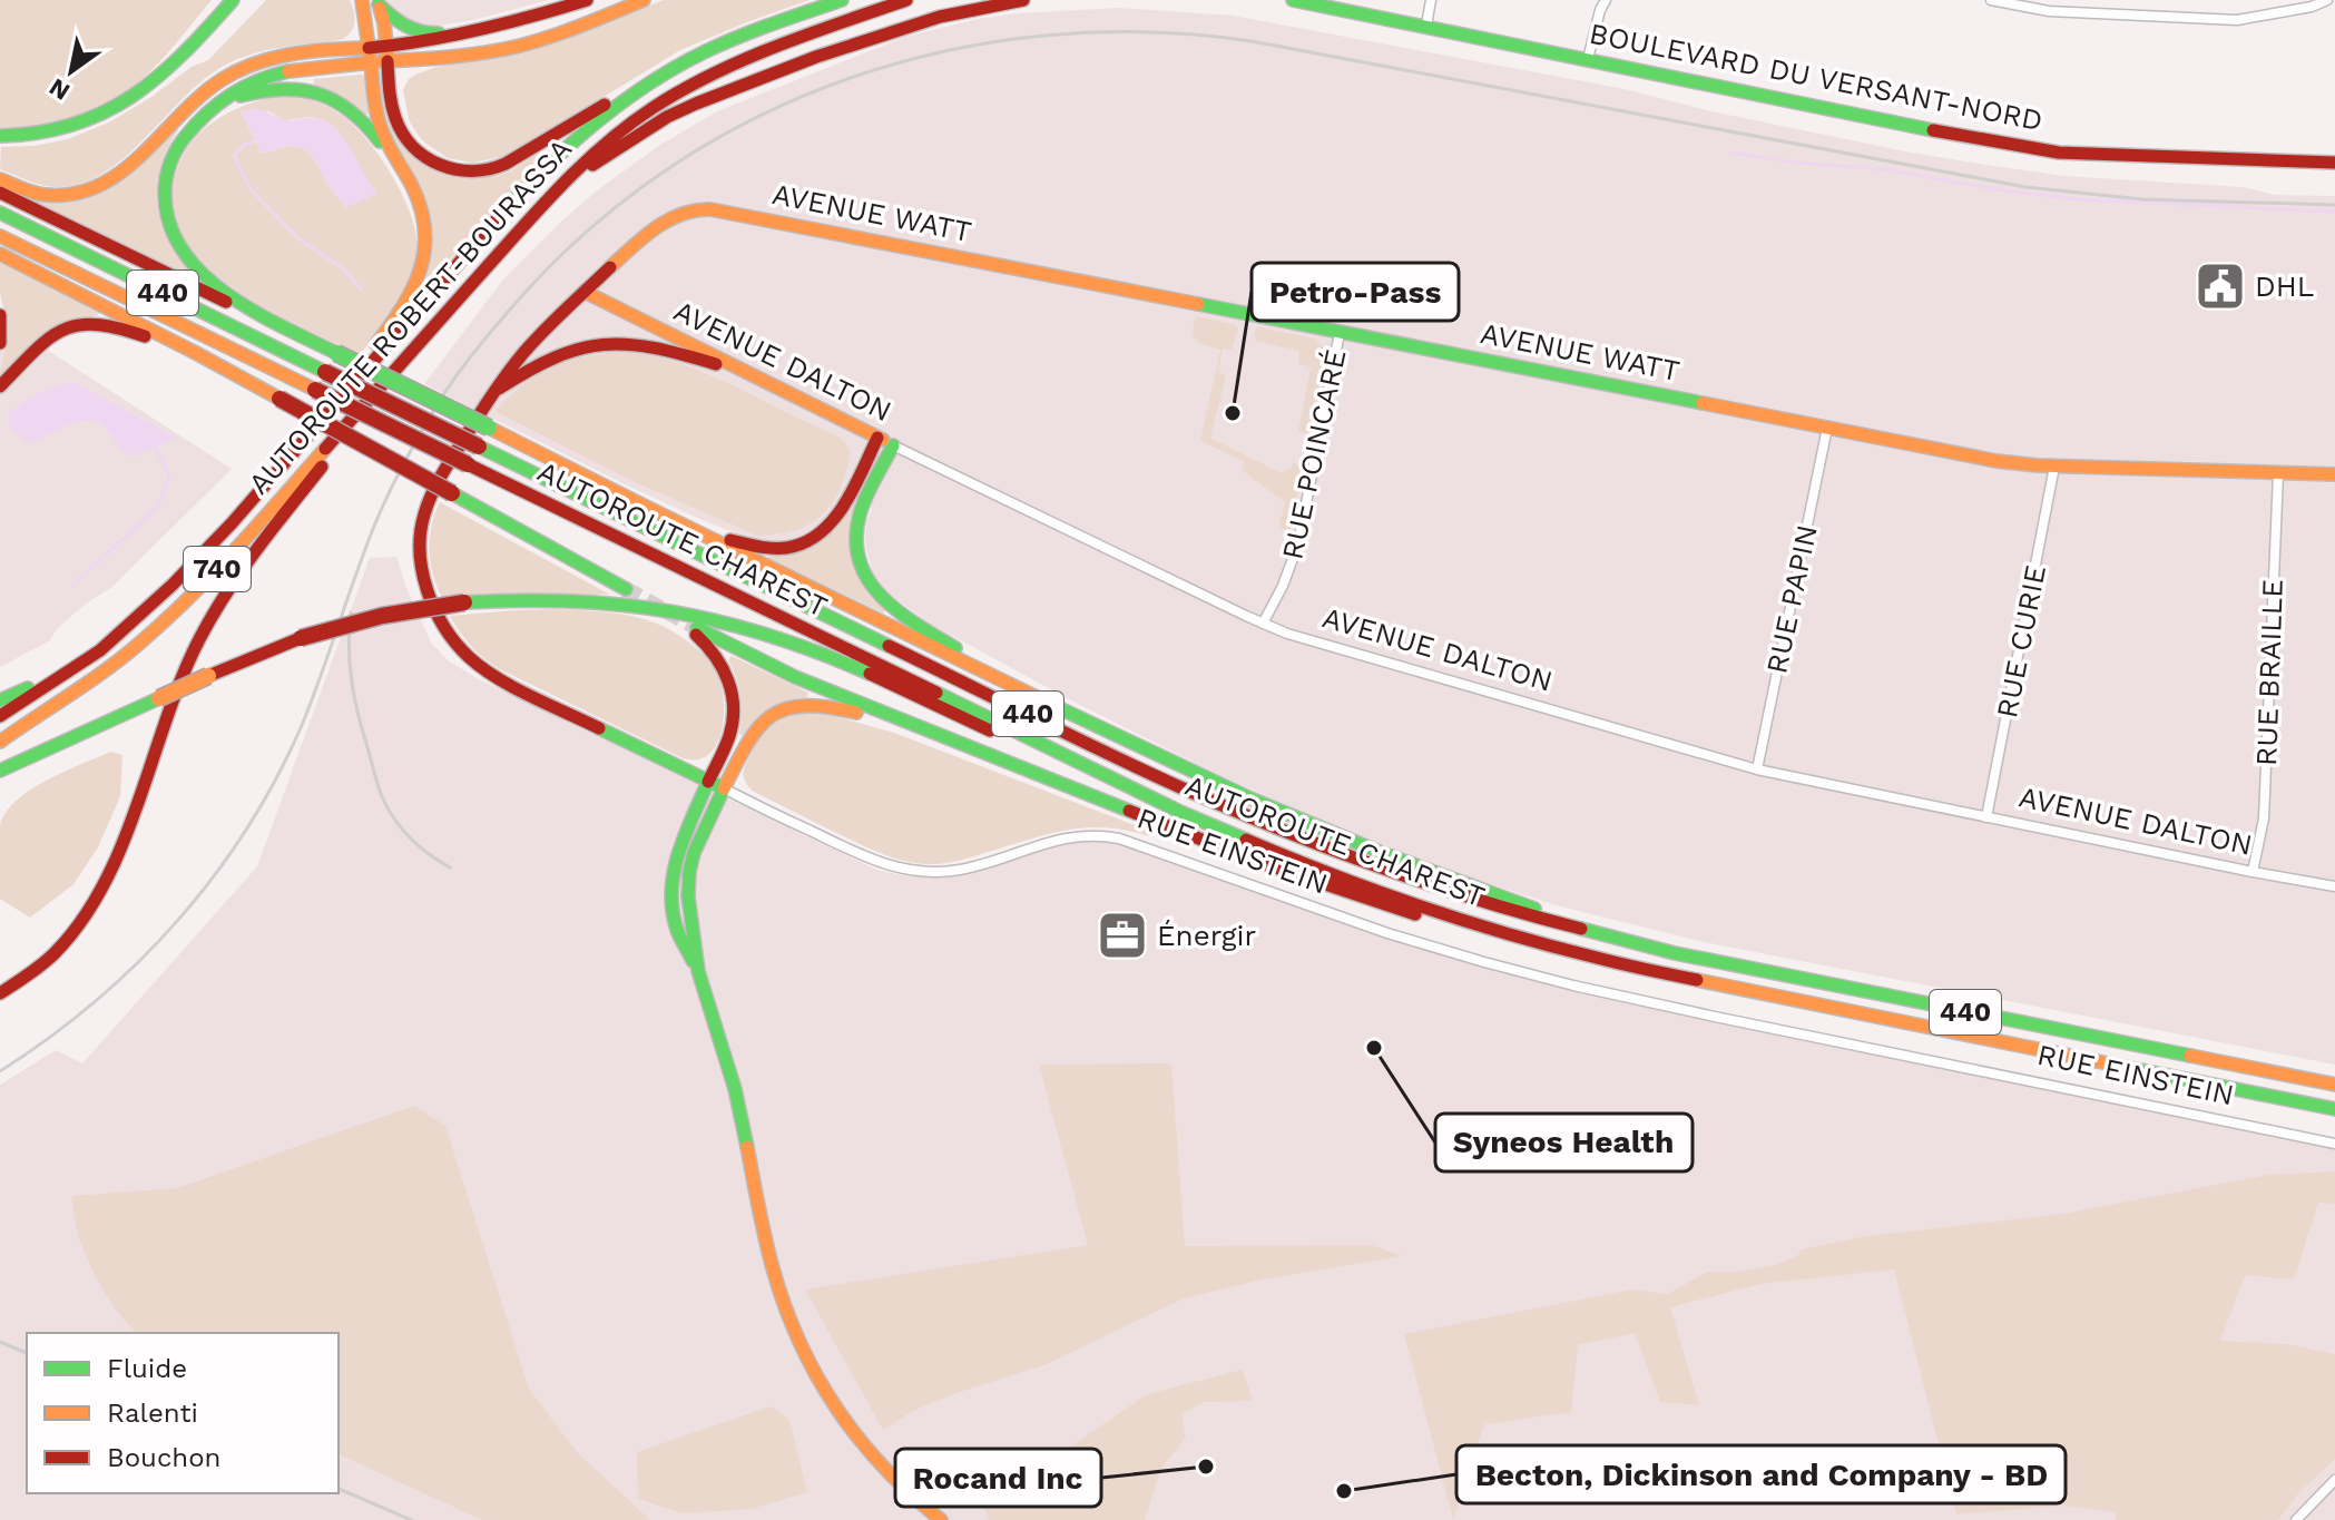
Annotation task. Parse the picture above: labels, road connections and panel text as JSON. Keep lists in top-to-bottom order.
{
  "streets": {
    "main road": [
      "BOULEVARD DU VERSANT-NORD",
      "AVENUE WATT",
      "440",
      "AUTOROUTE ROBERT-BOURASSA",
      "AVENUE DALTON",
      "AUTOROUTE CHAREST",
      "740",
      "RUE EINSTEIN"
    ],
    "street": [
      "RUE POINCARÉ",
      "RUE PAPIN",
      "RUE CURIE",
      "RUE BRAILLE"
    ]
  },
  "crossings": [
    ["AVENUE WATT", "AVENUE DALTON"],
    ["AVENUE WATT", "RUE POINCARÉ"],
    ["AVENUE WATT", "RUE PAPIN"],
    ["AVENUE WATT", "RUE CURIE"],
    ["AVENUE WATT", "RUE BRAILLE"],
    ["AVENUE WATT", "RUE EINSTEIN"],
    ["AVENUE DALTON", "RUE POINCARÉ"],
    ["AVENUE DALTON", "RUE PAPIN"],
    ["AVENUE DALTON", "RUE CURIE"],
    ["AVENUE DALTON", "RUE BRAILLE"],
    ["AVENUE DALTON", "RUE EINSTEIN"]
  ],
  "places": {
    "public building": ["DHL"],
    "other": [
      "Petro-Pass",
      "Syneos Health",
      "Rocand Inc",
      "Becton, Dickinson and Company - BD"
    ],
    "office": ["Énergir"]
  },
  "legend": ["Fluide", "Ralenti", "Bouchon"],
  "north": "bottom left"
}
